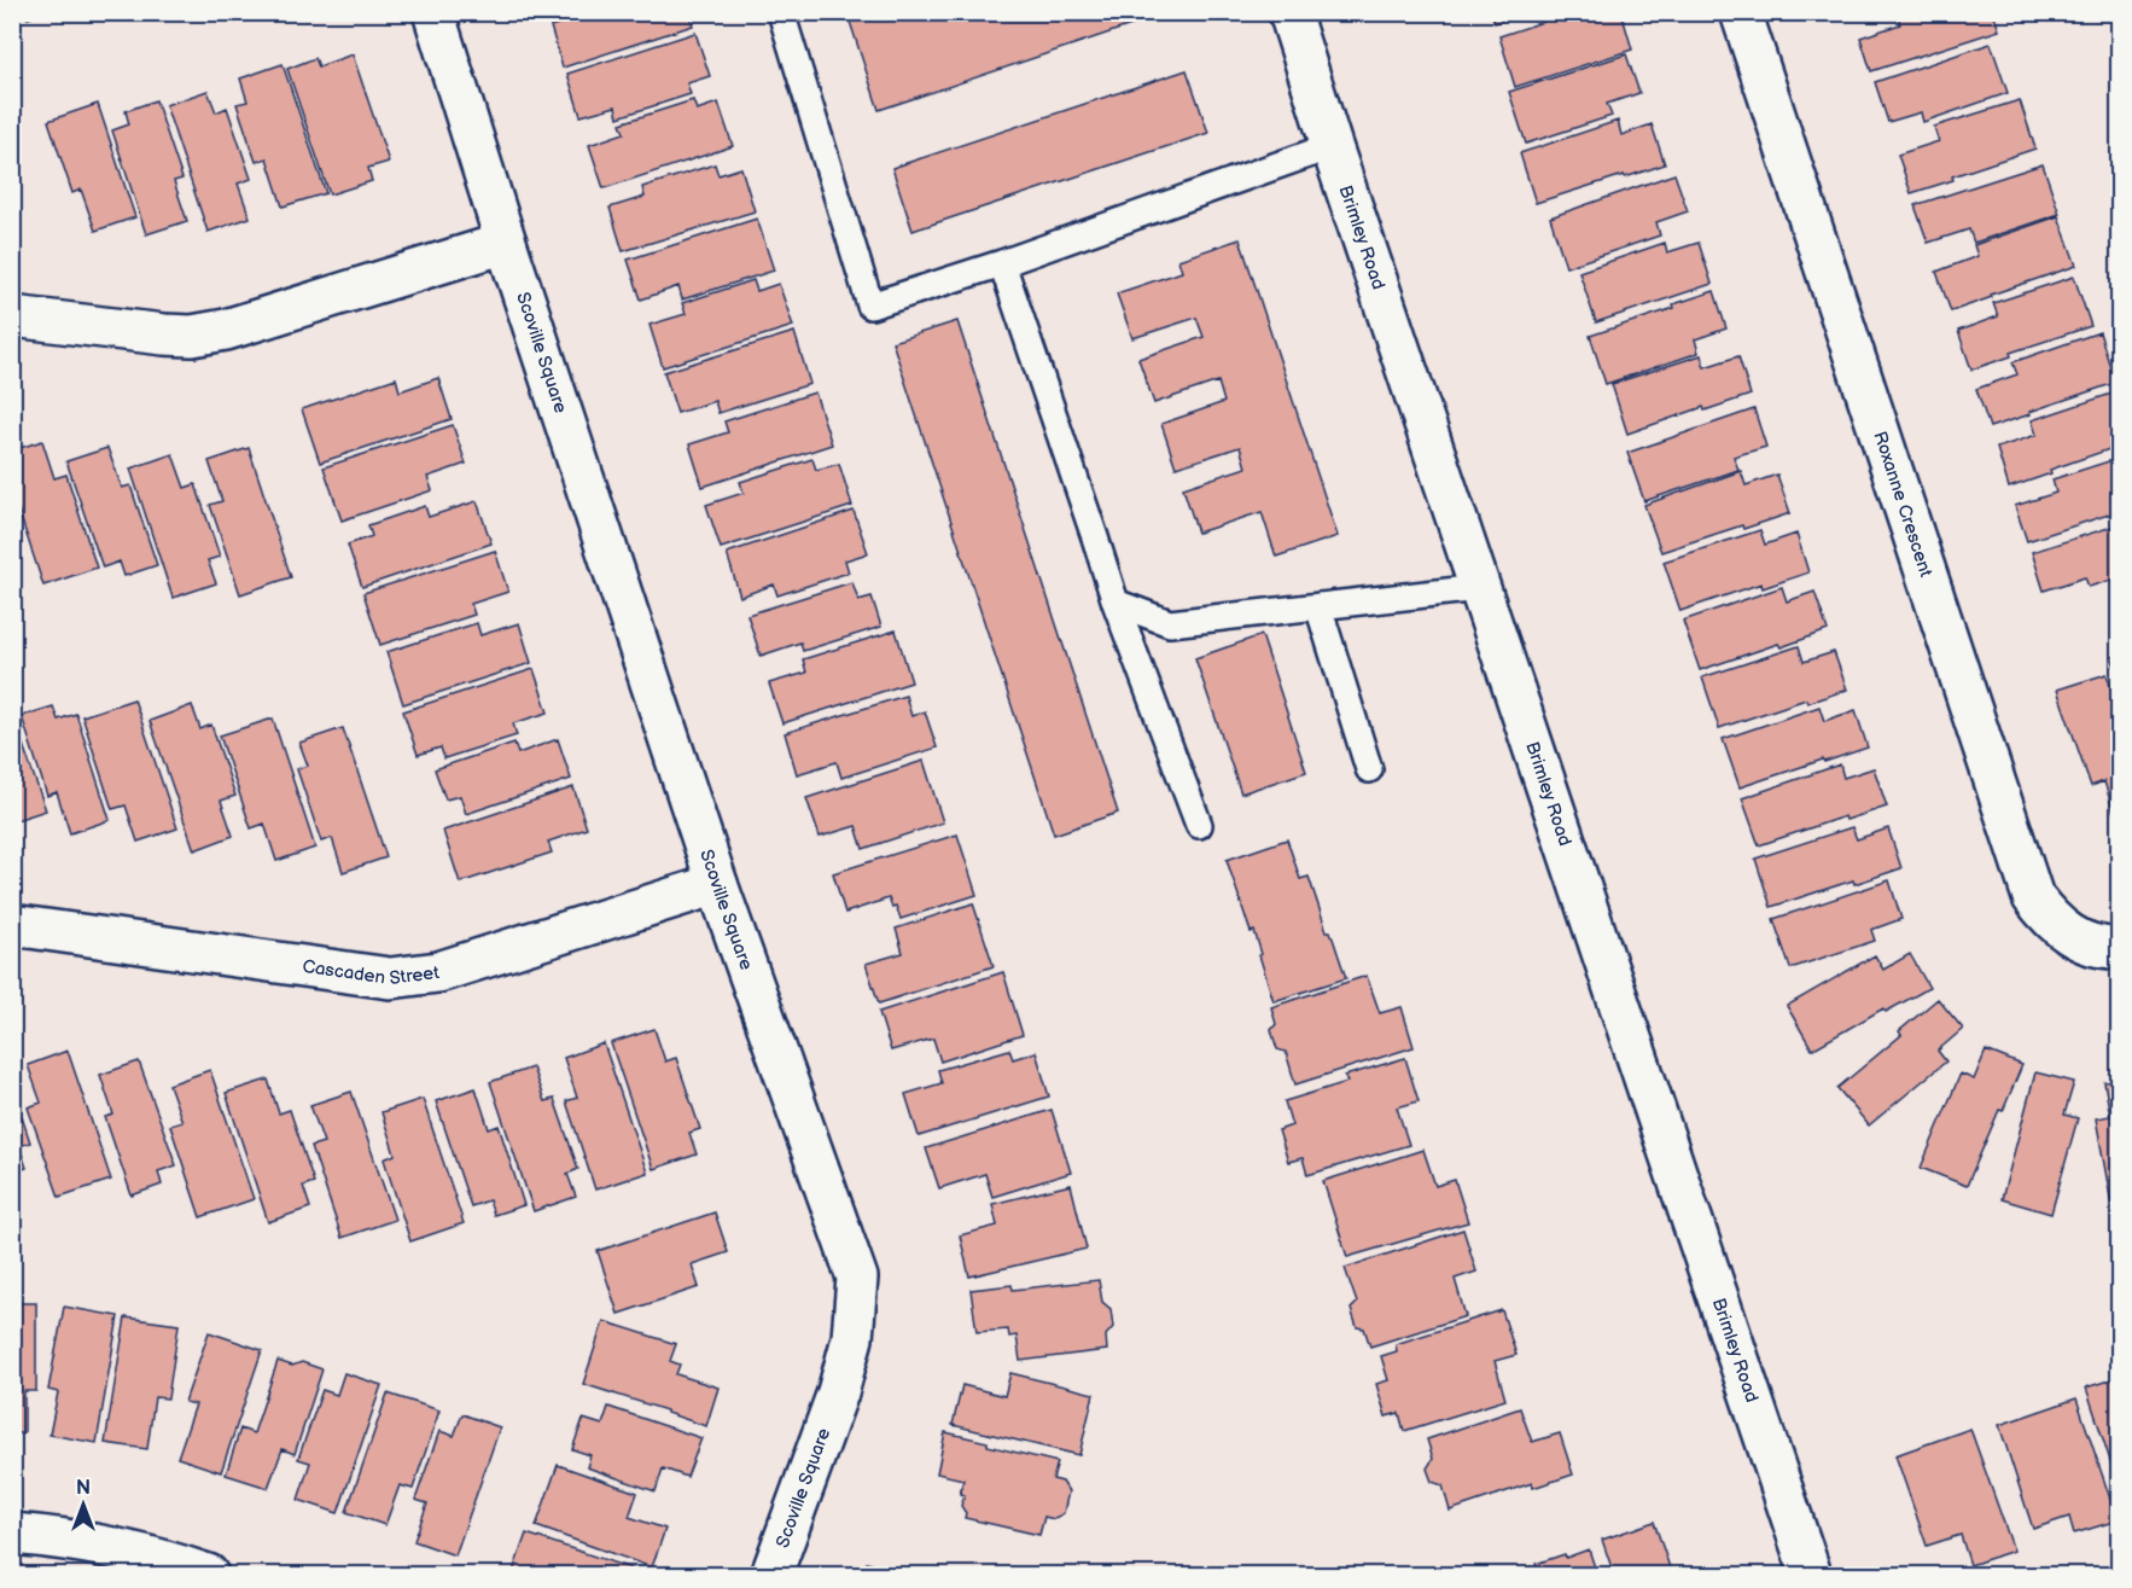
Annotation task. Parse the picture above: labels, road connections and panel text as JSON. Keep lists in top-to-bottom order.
{
  "streets": {
    "street": [
      "Brimley Road",
      "Scoville Square",
      "Roxanne Crescent",
      "Cascaden Street"
    ]
  },
  "crossings": [
    ["Scoville Square", "Cascaden Street"]
  ],
  "north": "top"
}
